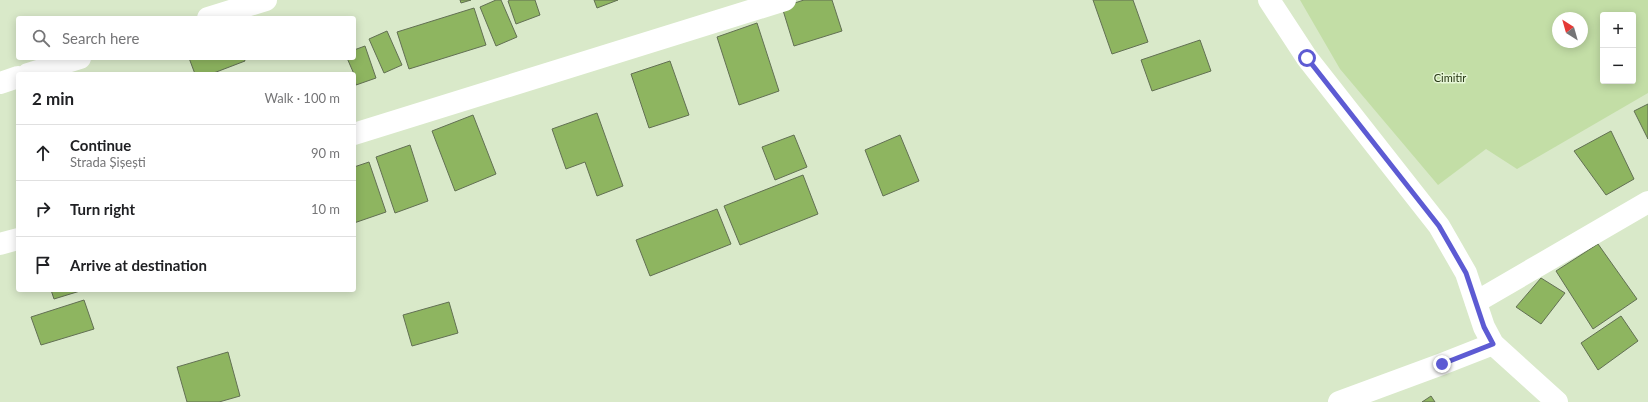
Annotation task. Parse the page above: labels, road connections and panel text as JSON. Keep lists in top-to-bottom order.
{
  "parks": ["Cimitir"],
  "north": "top left",
  "page": {
    "map_buttons": ["+", "−"],
    "search": "Search here",
    "heading": ["2 min", "Walk · 100 m"],
    "list": [
      ["Continue", "Strada Șișești", "90 m"],
      ["Turn right", "10 m"],
      "Arrive at destination"
    ]
  }
}
